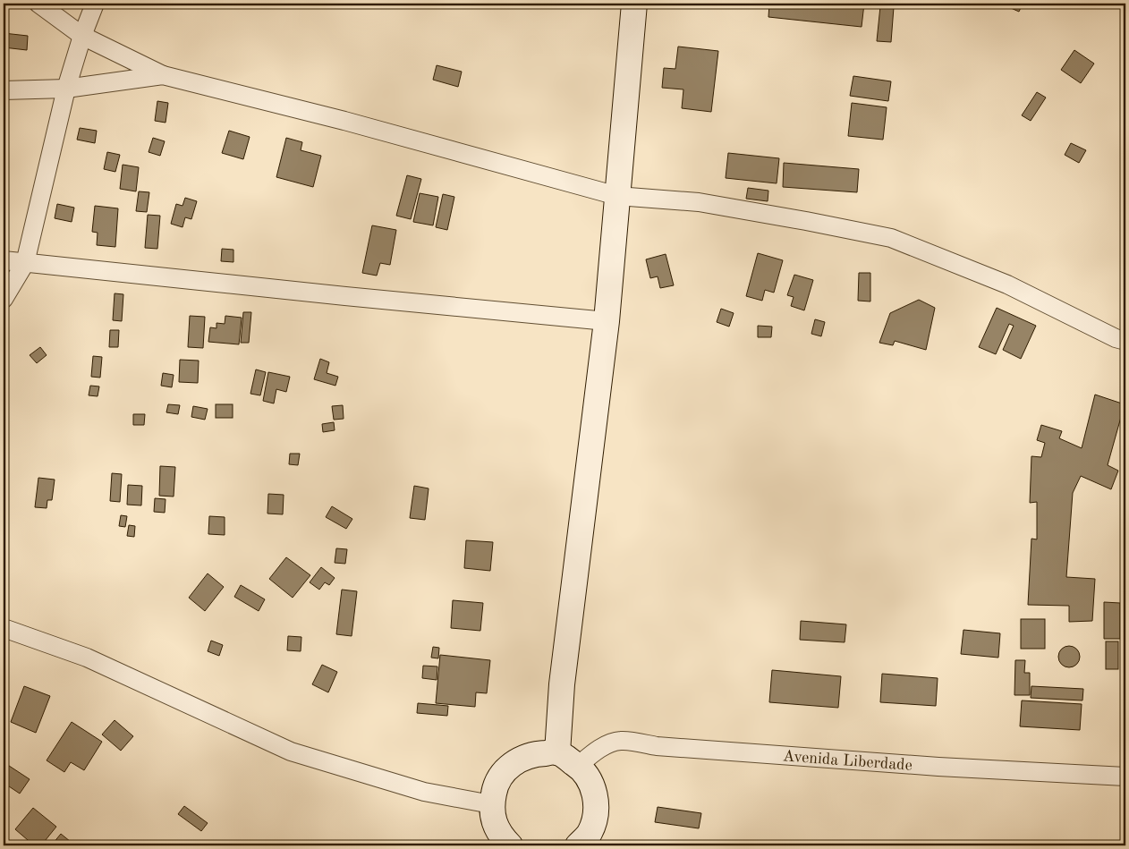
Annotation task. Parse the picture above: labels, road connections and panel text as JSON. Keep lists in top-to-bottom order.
{
  "streets": {
    "street": ["Avenida Liberdade"]
  }
}
